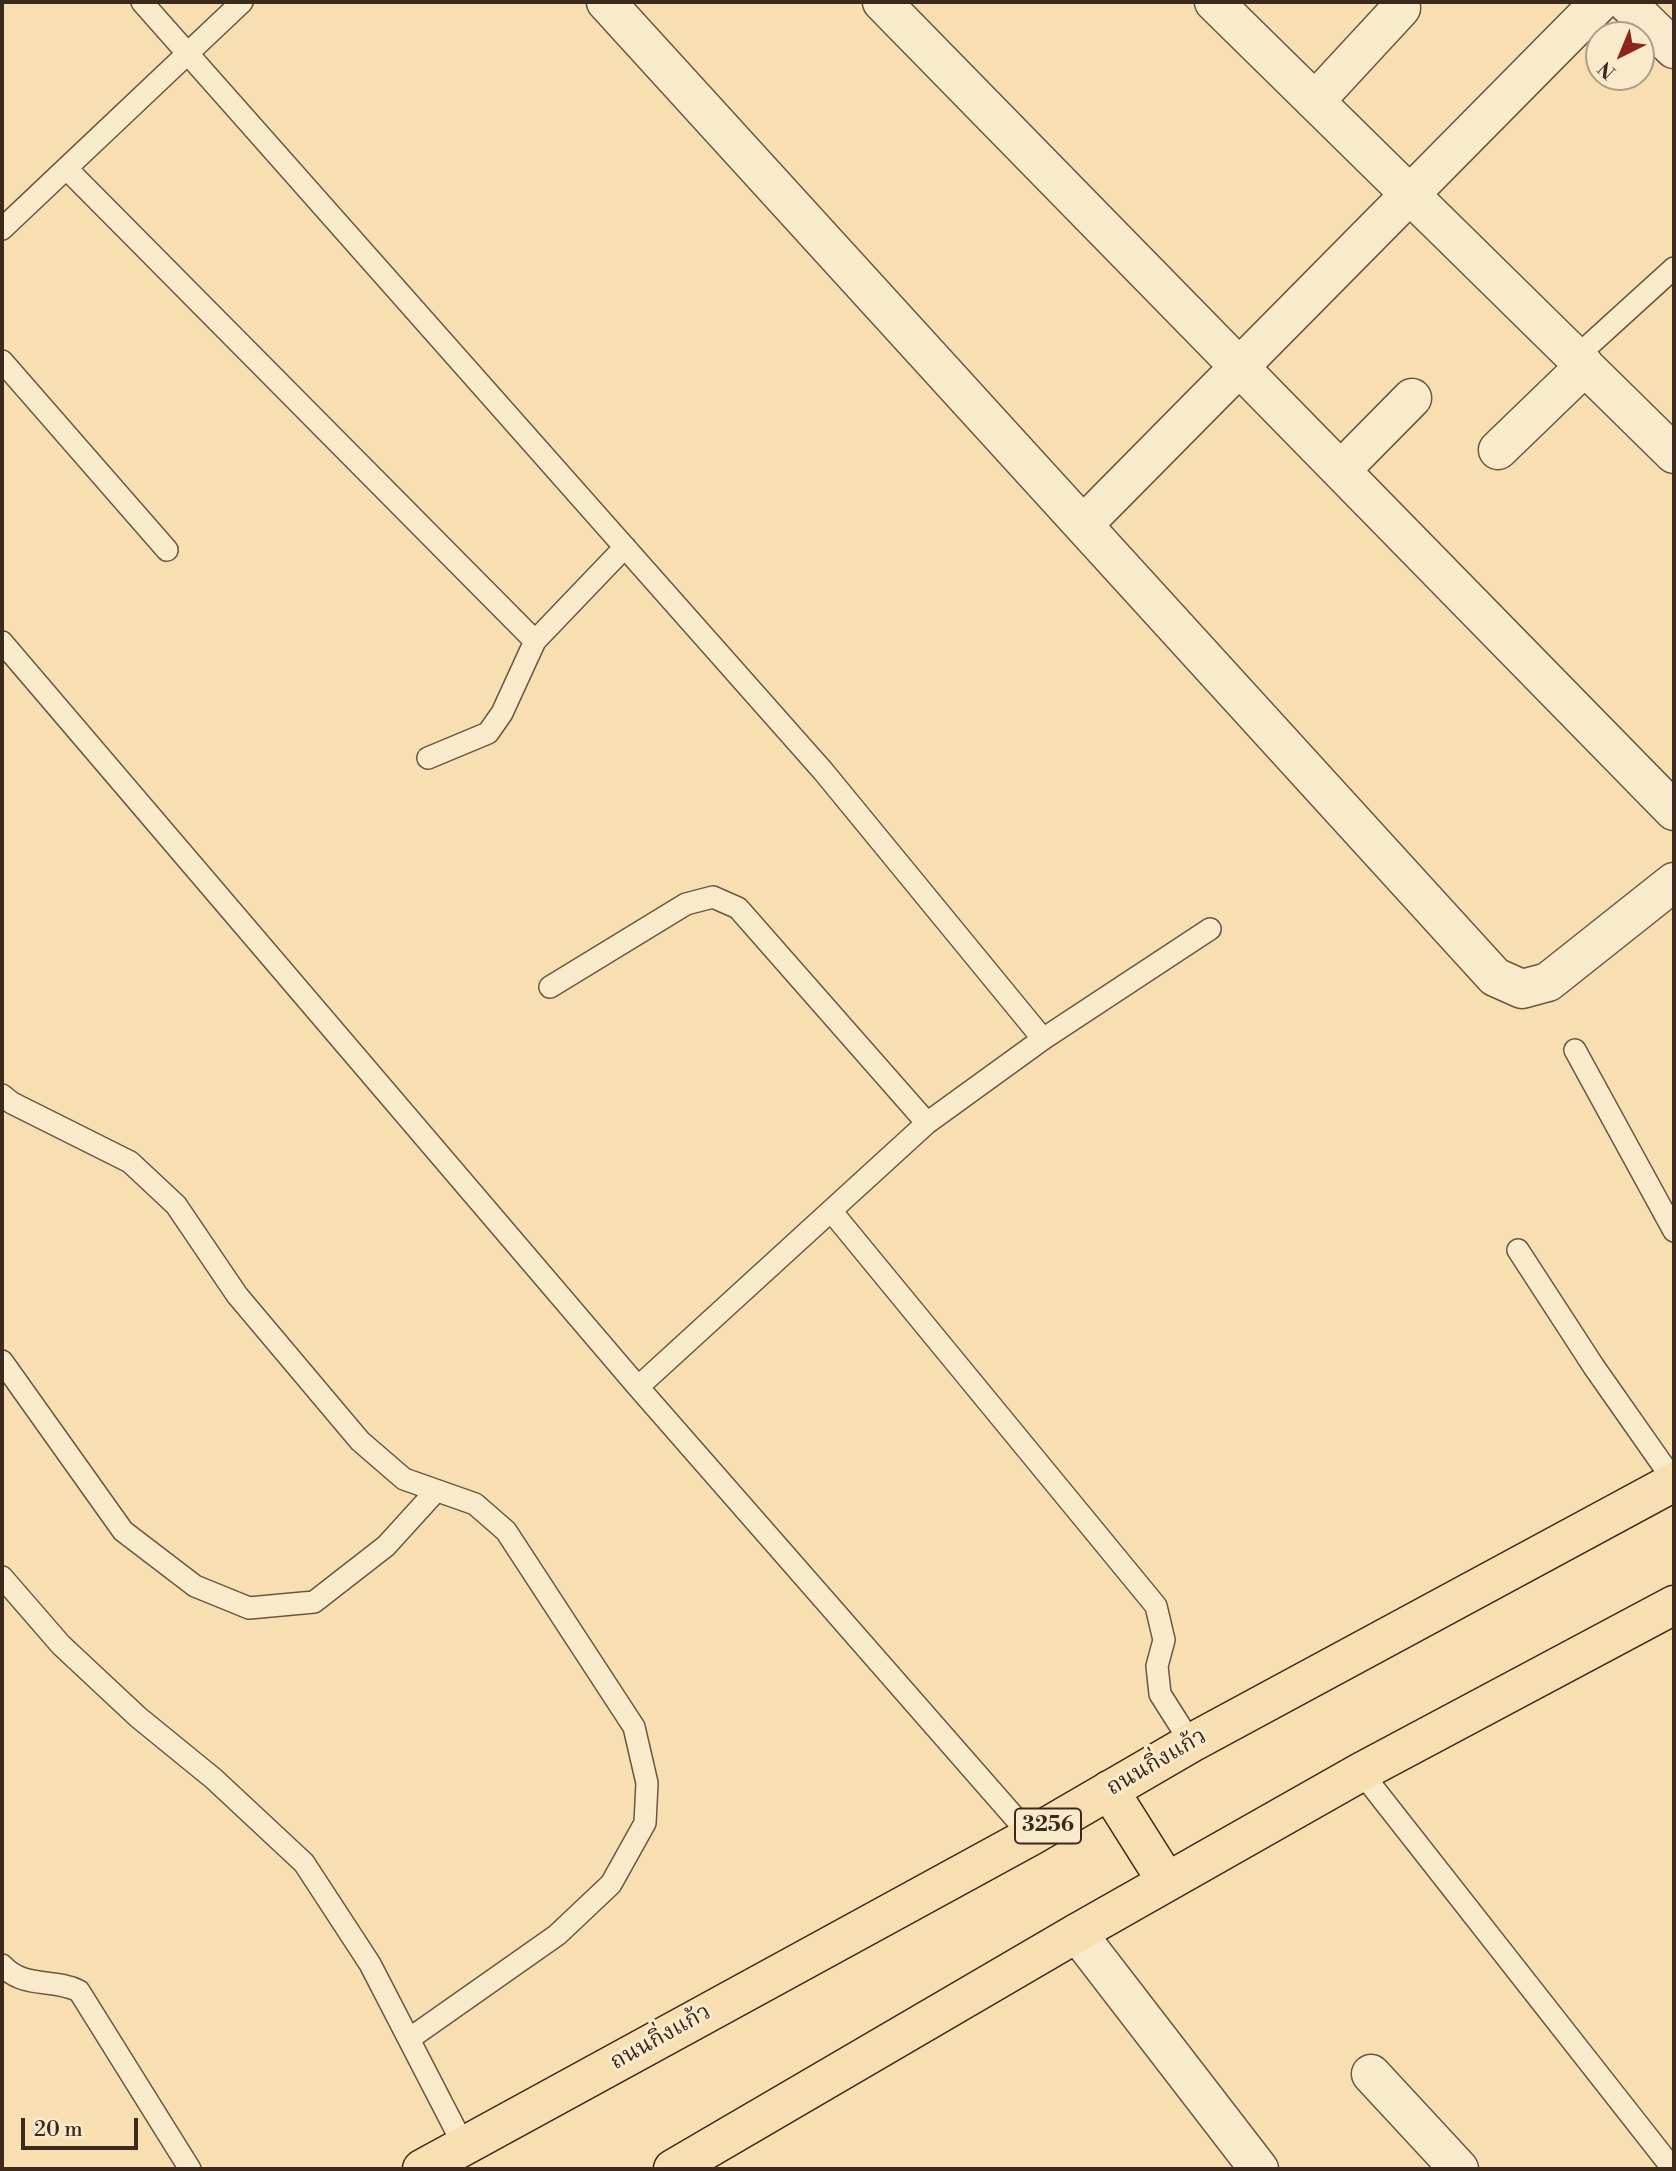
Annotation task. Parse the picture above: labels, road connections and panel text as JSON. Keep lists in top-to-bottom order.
{
  "streets": {
    "main road": ["ถนนกิ่งแก้ว", "3256"]
  },
  "scale_bar": "20 m",
  "north": "bottom left"
}
